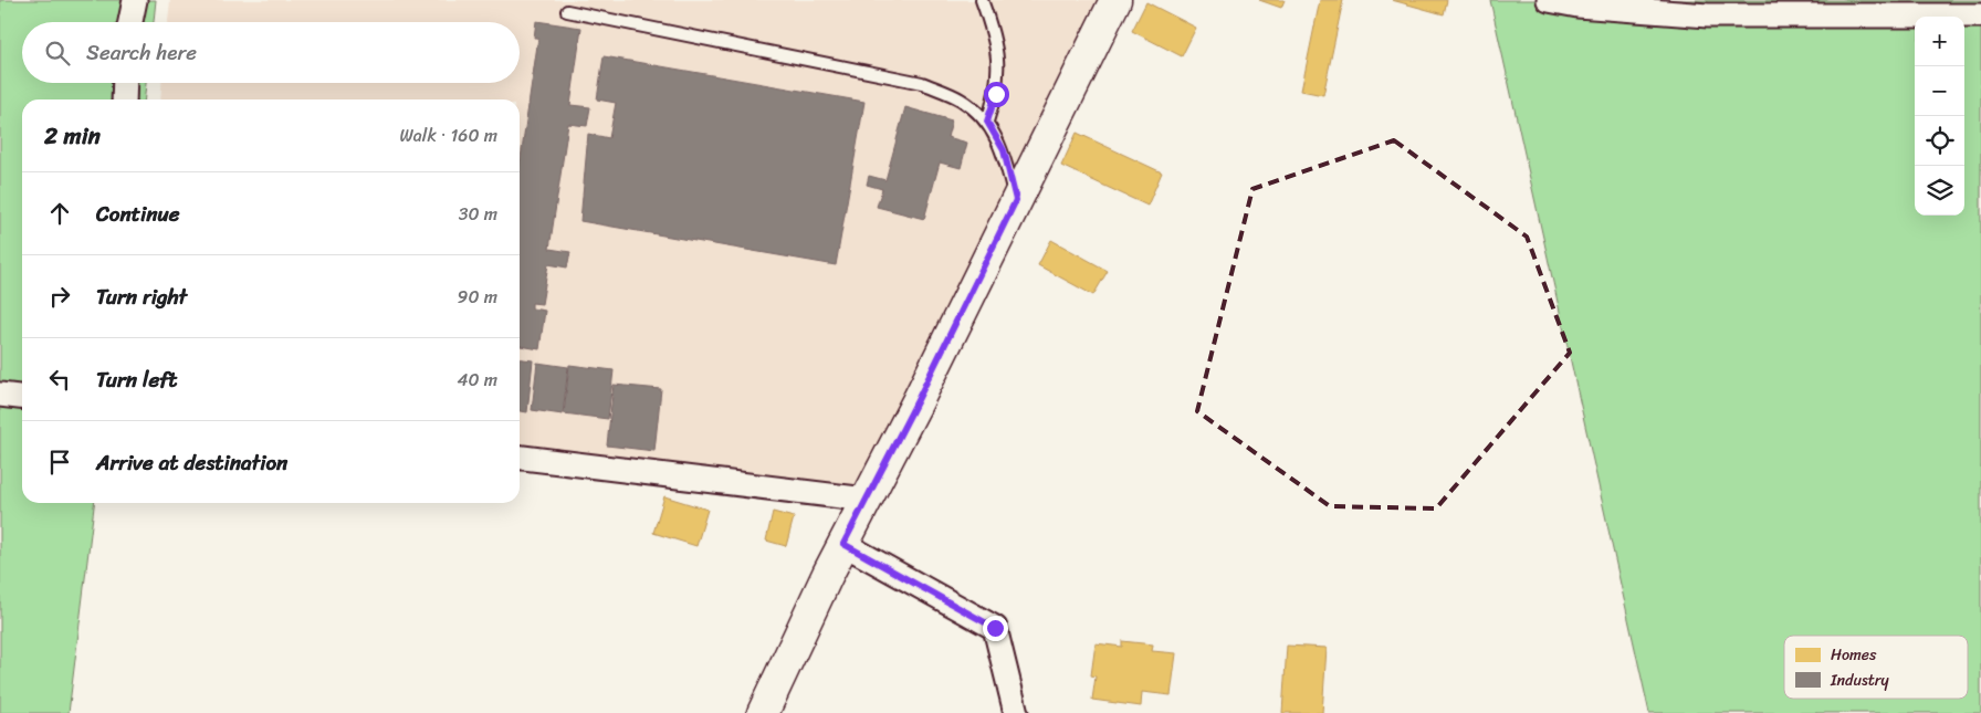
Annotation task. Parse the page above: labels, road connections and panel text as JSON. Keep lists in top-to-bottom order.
{
  "legend": ["Homes", "Industry"],
  "page": {
    "map_buttons": ["+", "−"],
    "search": "Search here",
    "heading": ["2 min", "Walk · 160 m"],
    "list": [
      ["Continue", "30 m"],
      ["Turn right", "90 m"],
      ["Turn left", "40 m"],
      "Arrive at destination"
    ]
  }
}
